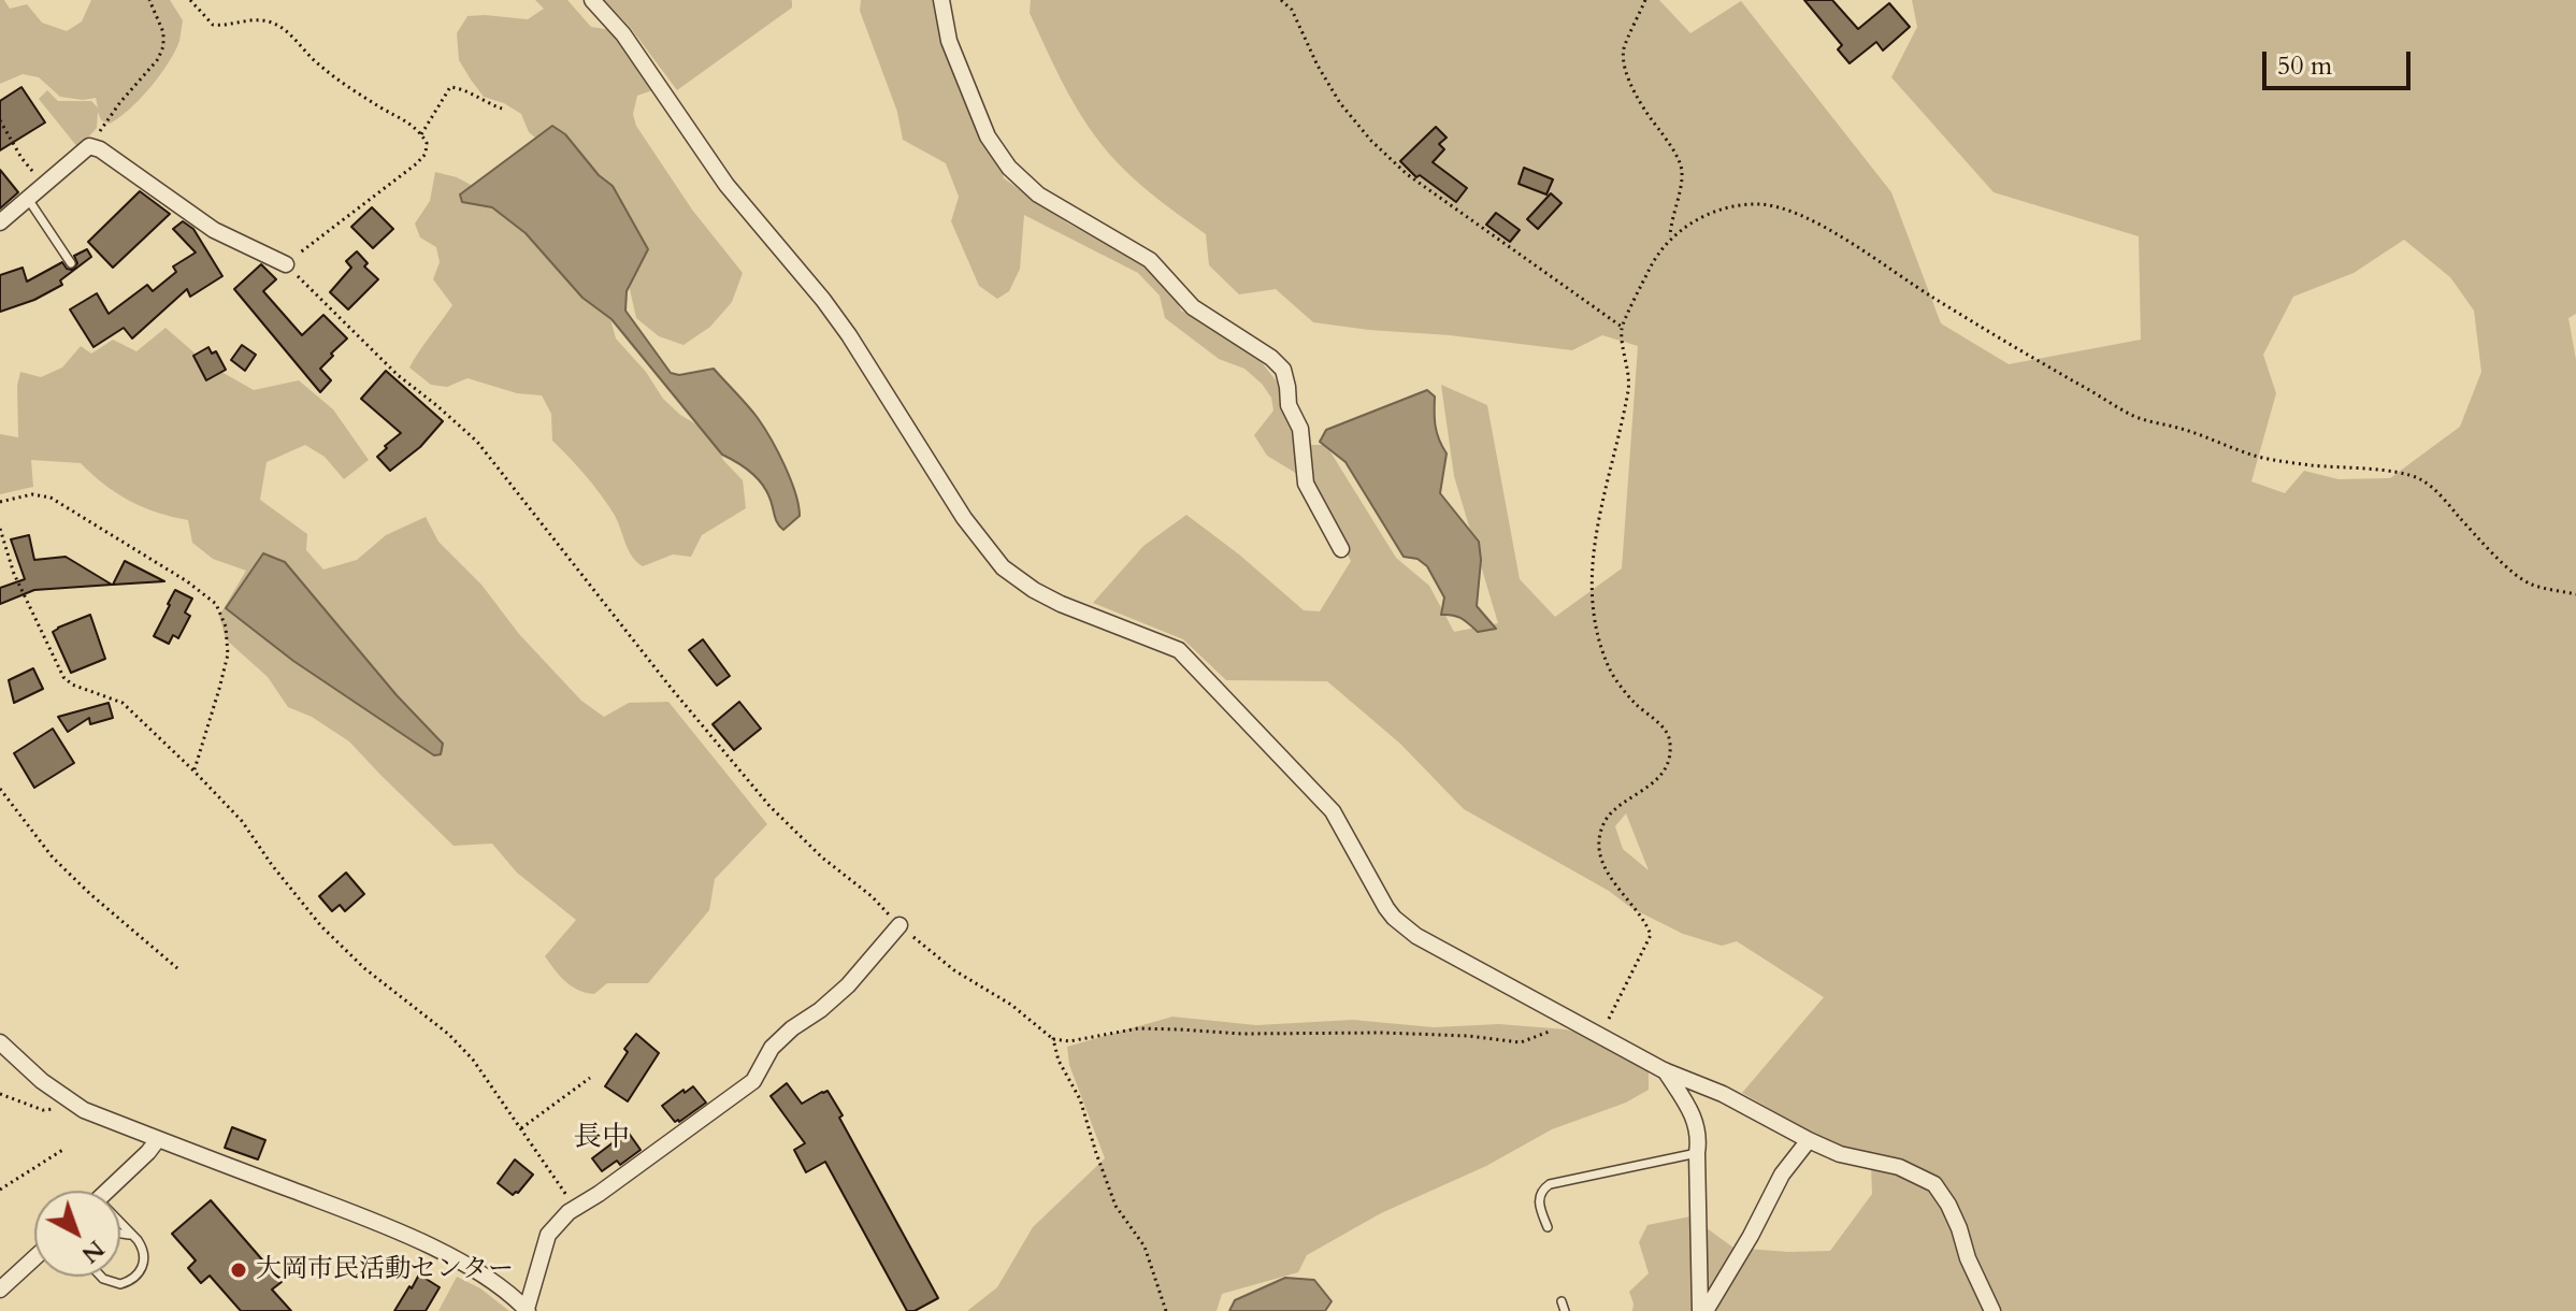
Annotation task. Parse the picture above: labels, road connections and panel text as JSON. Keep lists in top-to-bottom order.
{
  "districts": ["長中"],
  "places": ["大岡市民活動センター"],
  "scale_bar": "50 m",
  "north": "bottom right"
}
